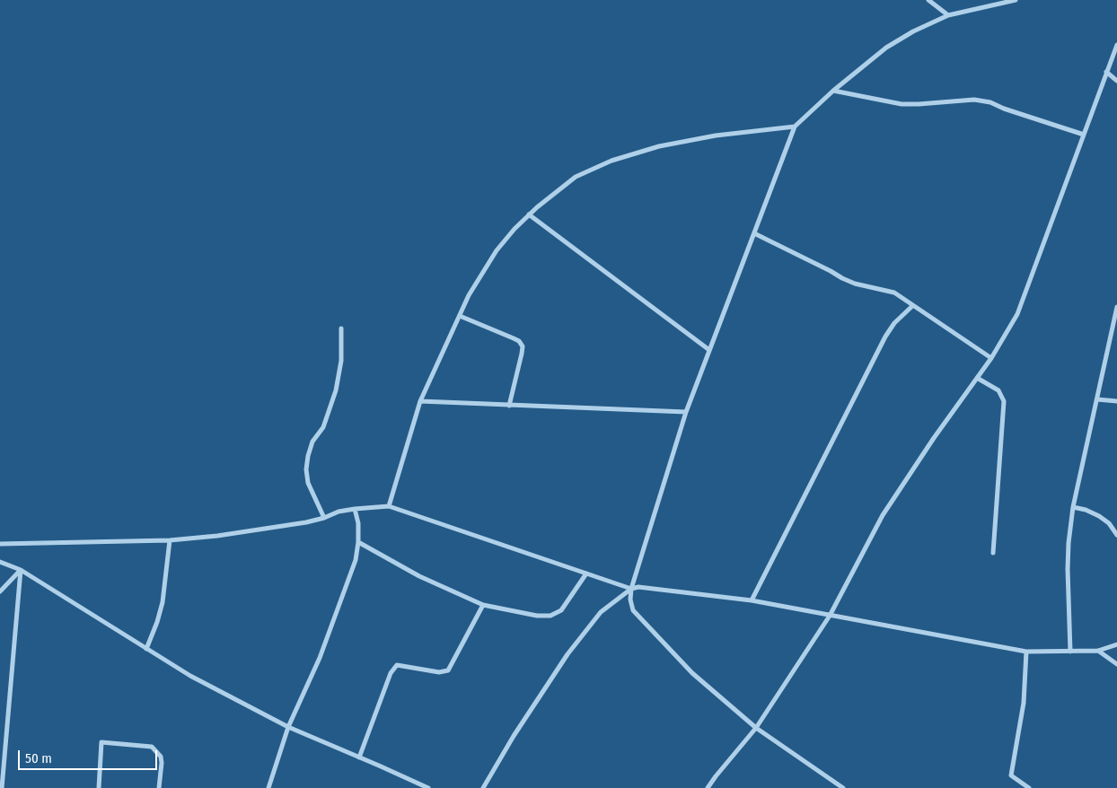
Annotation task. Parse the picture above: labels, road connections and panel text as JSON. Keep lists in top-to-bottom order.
{
  "scale_bar": "50 m"
}
